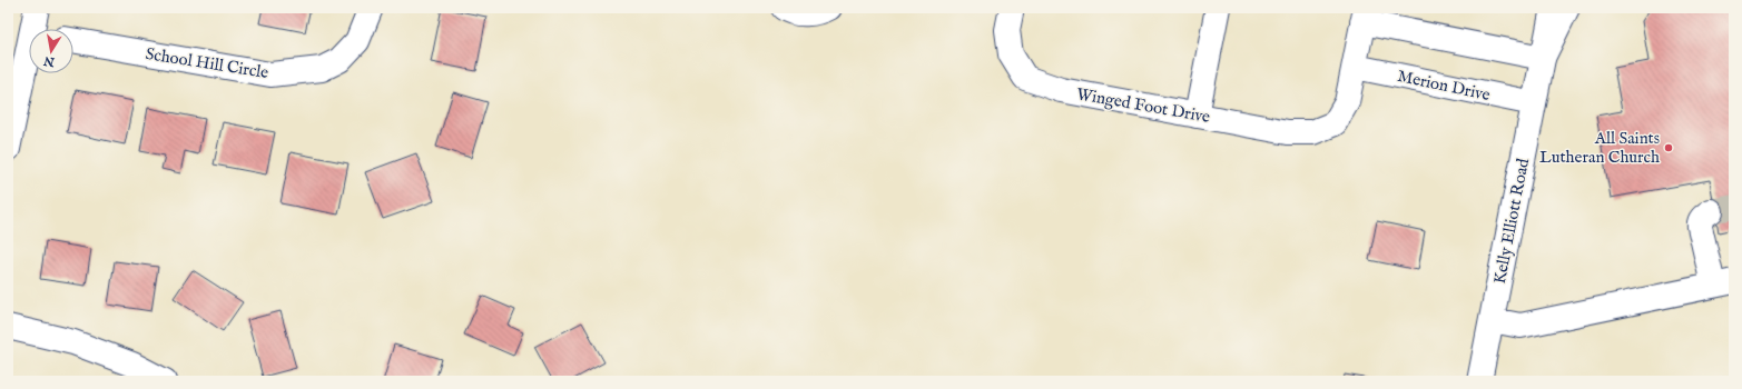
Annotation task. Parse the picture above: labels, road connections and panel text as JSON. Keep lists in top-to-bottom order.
{
  "streets": {
    "street": [
      "School Hill Circle",
      "Merion Drive",
      "Winged Foot Drive",
      "Kelly Elliott Road"
    ]
  },
  "crossings": [
    ["Merion Drive", "Winged Foot Drive"],
    ["Merion Drive", "Kelly Elliott Road"]
  ],
  "places": ["All Saints Lutheran Church"],
  "north": "bottom"
}
